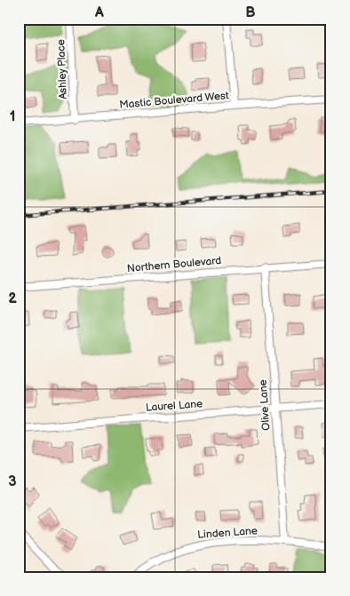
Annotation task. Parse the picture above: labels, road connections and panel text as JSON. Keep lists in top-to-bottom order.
{
  "streets": {
    "street": [
      "Ashley Place",
      "Mastic Boulevard West",
      "Northern Boulevard",
      "Olive Lane",
      "Laurel Lane",
      "Linden Lane"
    ]
  },
  "crossings": [
    ["Ashley Place", "Mastic Boulevard West"],
    ["Northern Boulevard", "Olive Lane"],
    ["Olive Lane", "Laurel Lane"],
    ["Olive Lane", "Linden Lane"]
  ],
  "grid": {
    "columns": ["A", "B"],
    "rows": ["1", "2", "3"]
  }
}
